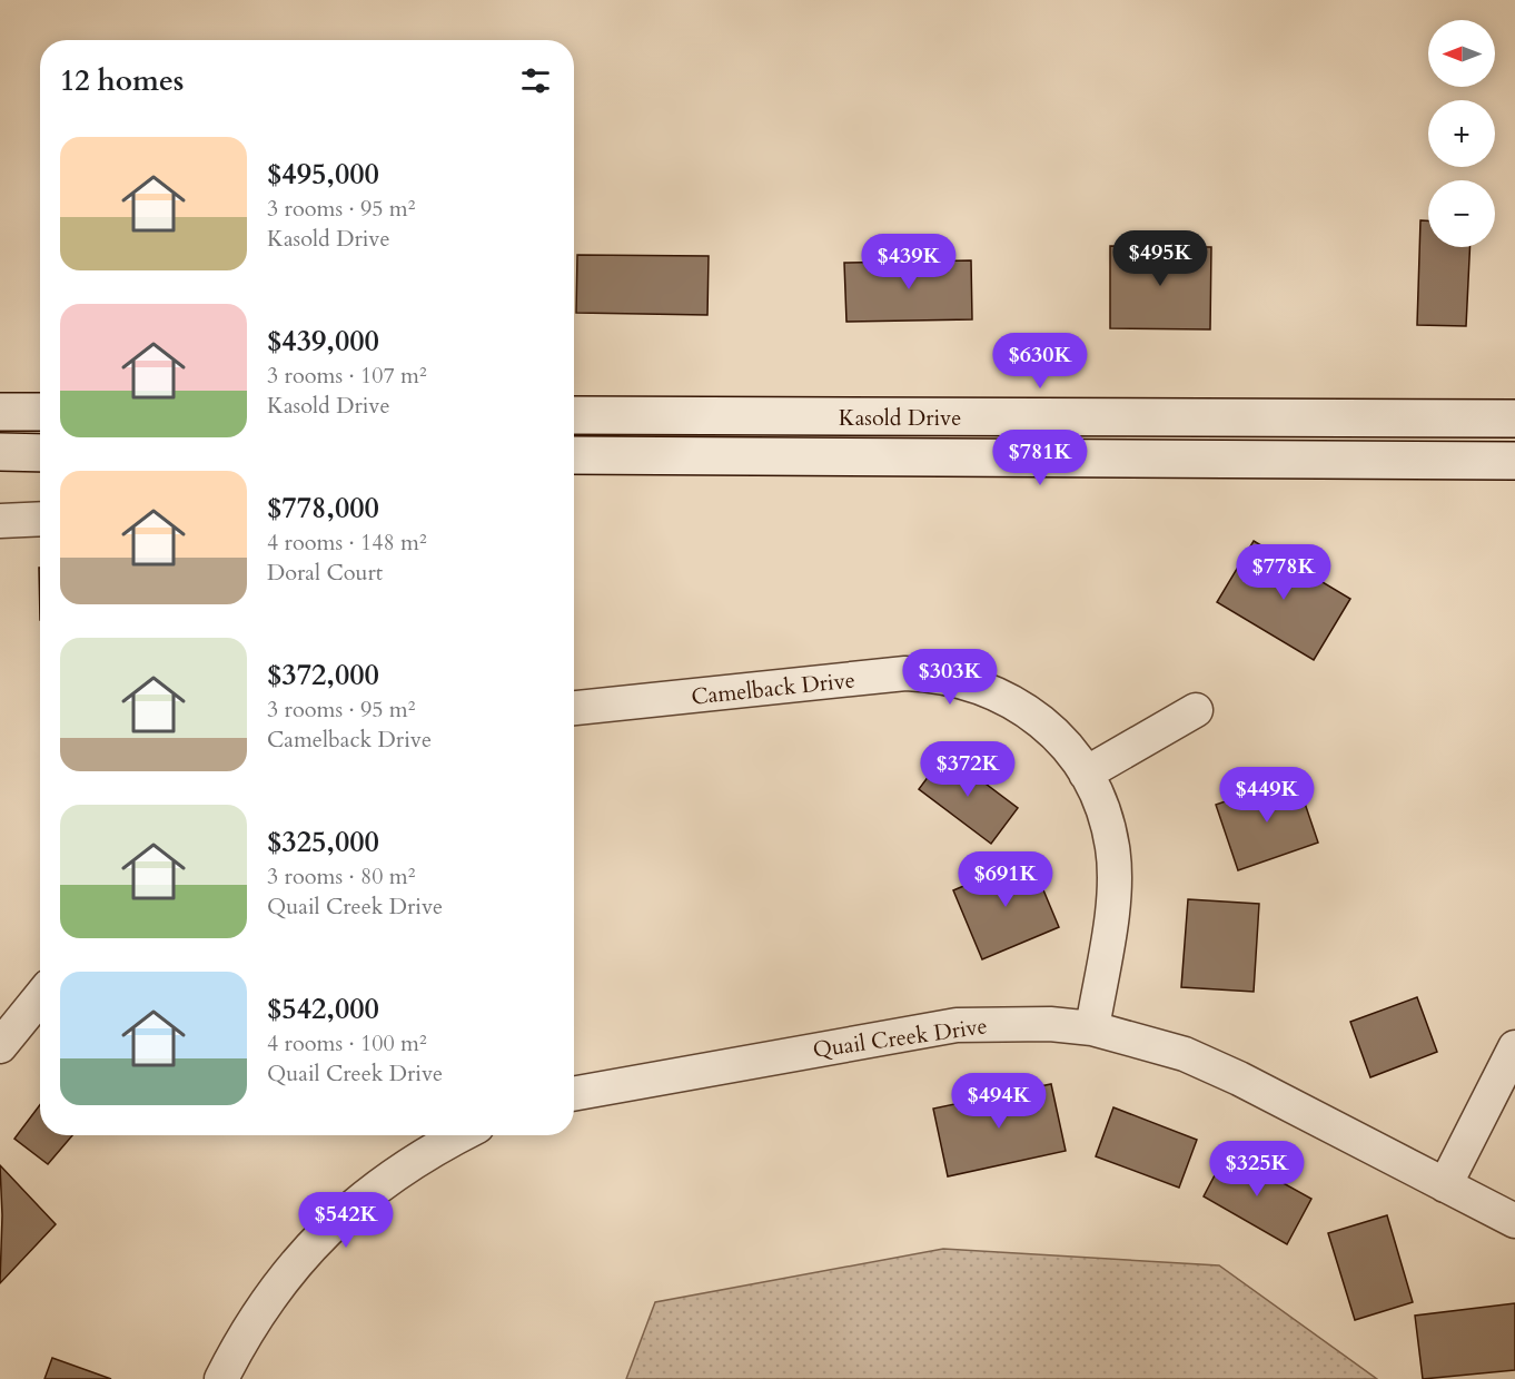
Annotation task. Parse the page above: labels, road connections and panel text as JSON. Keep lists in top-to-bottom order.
{
  "streets": {
    "main road": ["Kasold Drive"],
    "street": ["Camelback Drive", "Quail Creek Drive"]
  },
  "crossings": [
    ["Camelback Drive", "Quail Creek Drive"]
  ],
  "north": "left",
  "page": {
    "map_buttons": ["+", "−"],
    "heading": "12 homes",
    "list": [
      {
        "name": "$495,000",
        "note": "3 rooms · 95 m² · Kasold Drive"
      },
      {
        "name": "$439,000",
        "note": "3 rooms · 107 m² · Kasold Drive"
      },
      {
        "name": "$778,000",
        "note": "4 rooms · 148 m² · Doral Court"
      },
      {
        "name": "$372,000",
        "note": "3 rooms · 95 m² · Camelback Drive"
      },
      {
        "name": "$325,000",
        "note": "3 rooms · 80 m² · Quail Creek Drive"
      },
      {
        "name": "$542,000",
        "note": "4 rooms · 100 m² · Quail Creek Drive"
      }
    ],
    "price": [
      "$495K",
      "$439K",
      "$630K",
      "$781K",
      "$778K",
      "$303K",
      "$372K",
      "$449K",
      "$691K",
      "$494K",
      "$325K",
      "$542K"
    ]
  }
}
